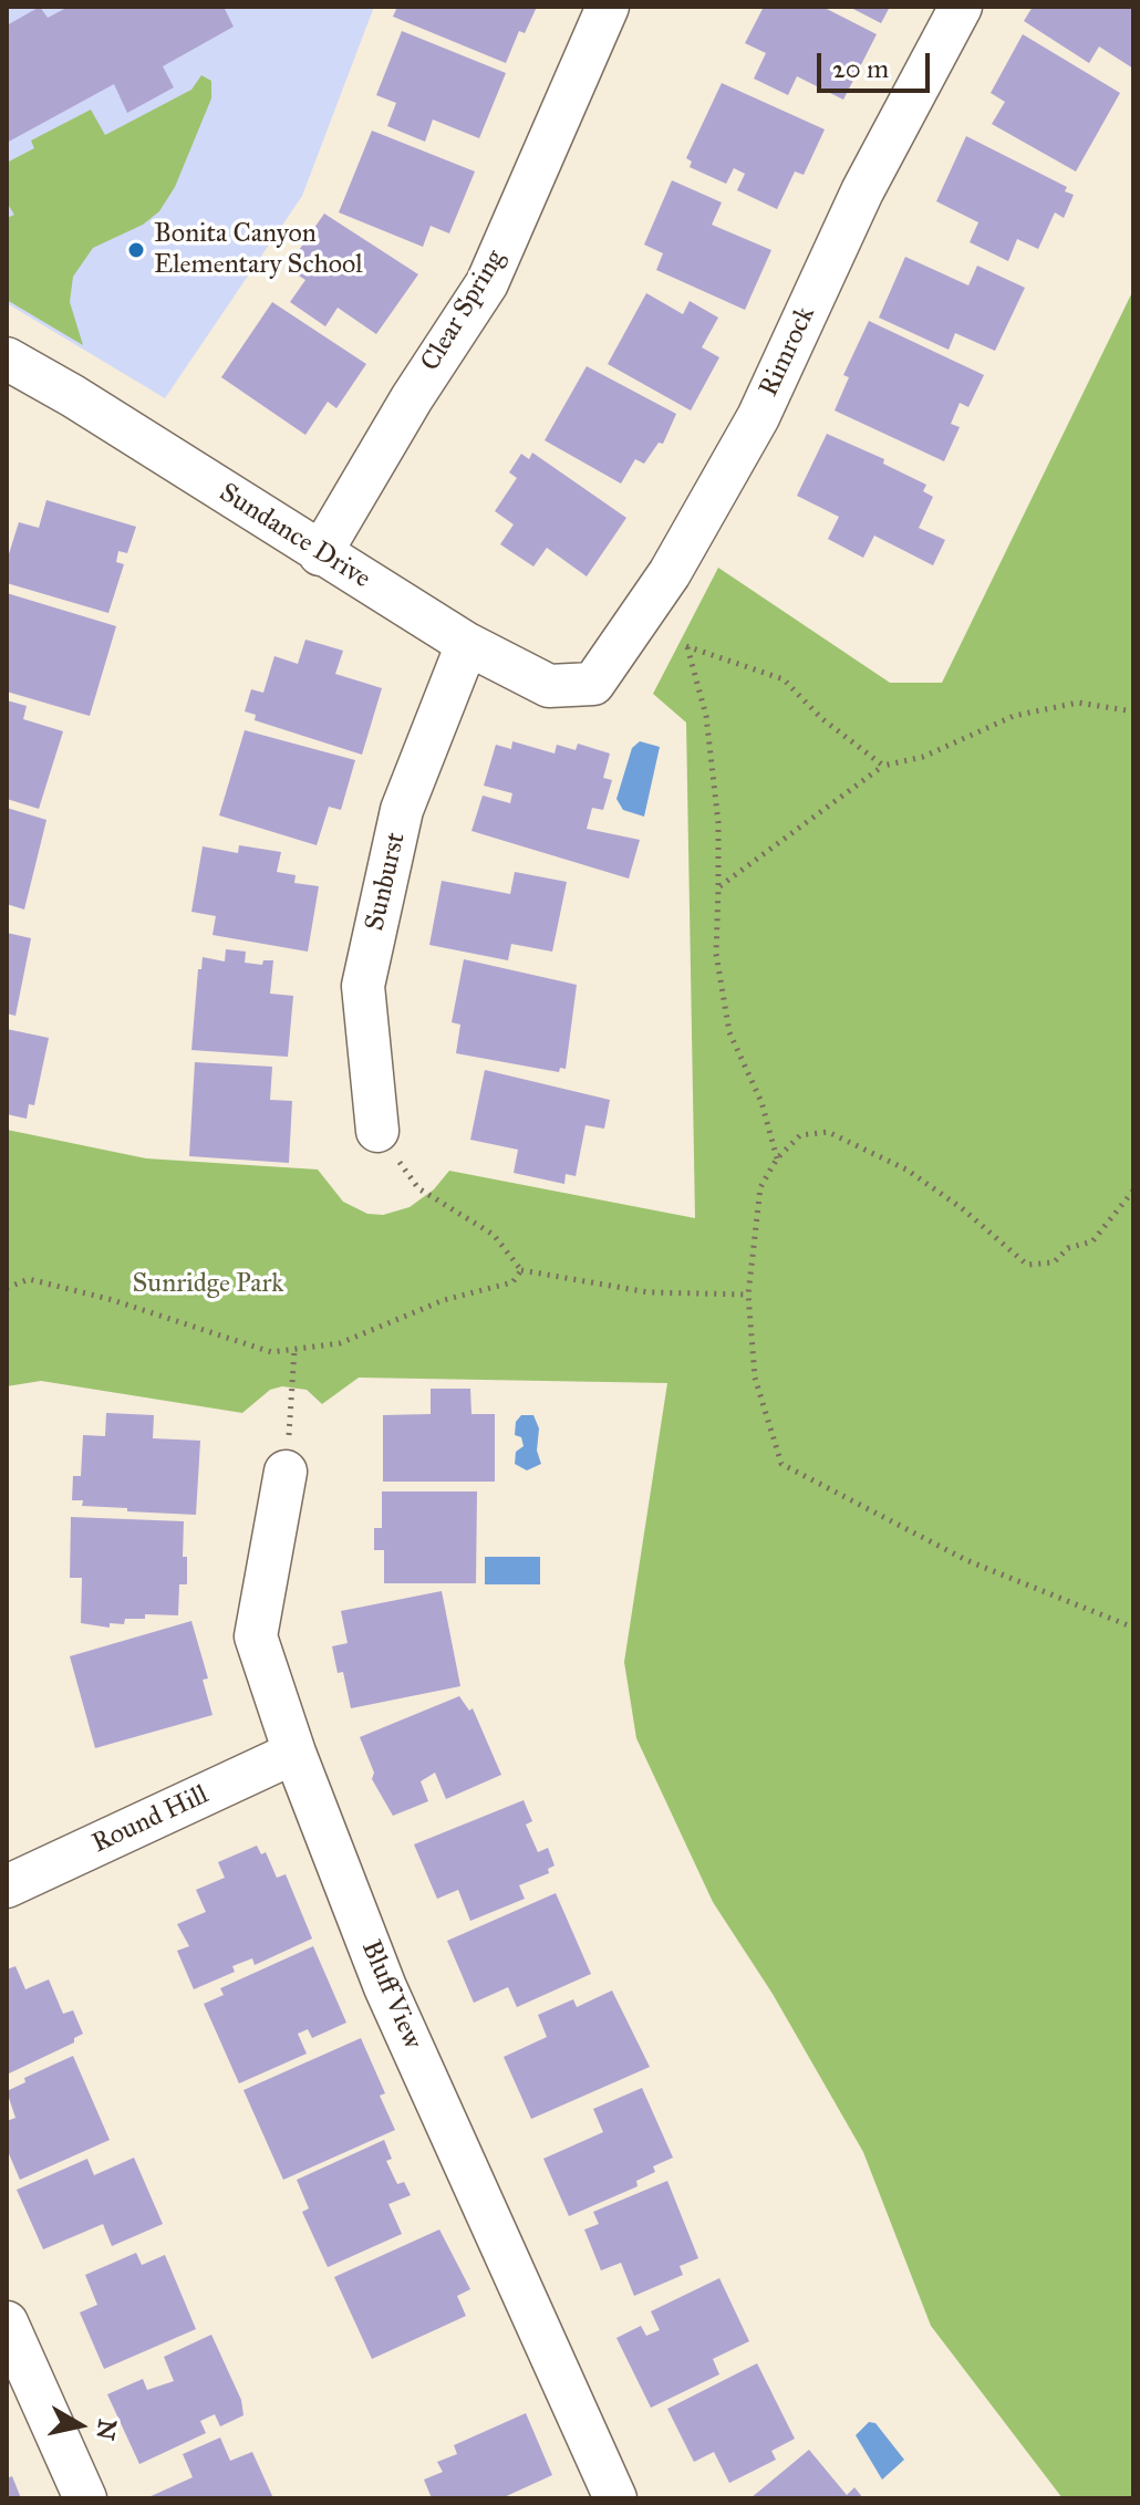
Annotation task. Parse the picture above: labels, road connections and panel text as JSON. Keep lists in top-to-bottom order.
{
  "streets": {
    "street": [
      "Clear Spring",
      "Rimrock",
      "Sundance Drive",
      "Sunburst",
      "Round Hill",
      "Bluff View"
    ]
  },
  "crossings": [
    ["Clear Spring", "Sundance Drive"],
    ["Rimrock", "Sundance Drive"],
    ["Sundance Drive", "Sunburst"],
    ["Round Hill", "Bluff View"]
  ],
  "parks": ["Sunridge Park"],
  "places": ["Bonita Canyon Elementary School"],
  "scale_bar": "20 m",
  "north": "right"
}
